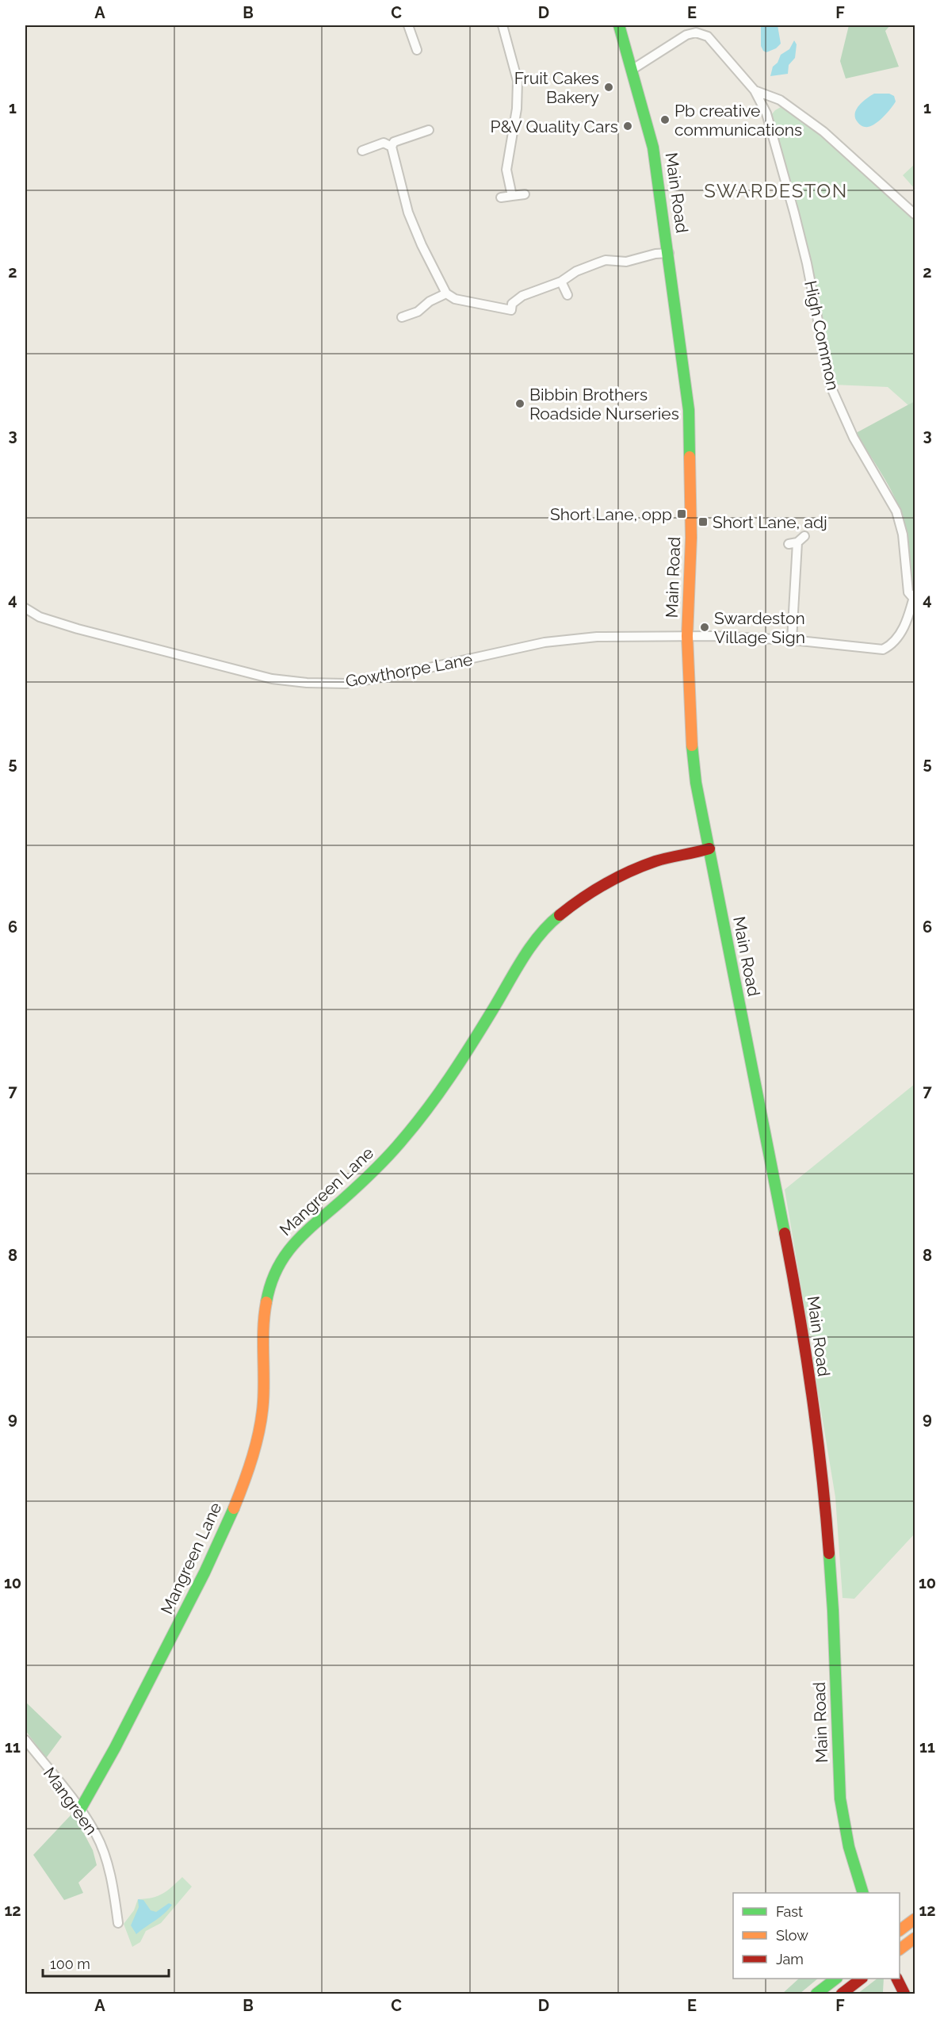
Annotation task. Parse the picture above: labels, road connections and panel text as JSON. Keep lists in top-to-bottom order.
{
  "streets": {
    "main road": ["Main Road", "Mangreen Lane"],
    "street": ["High Common", "Gowthorpe Lane", "Mangreen"]
  },
  "crossings": [
    ["Main Road", "Gowthorpe Lane"],
    ["Main Road", "Mangreen Lane"],
    ["High Common", "Gowthorpe Lane"],
    ["Mangreen Lane", "Mangreen"]
  ],
  "districts": ["SWARDESTON"],
  "places": {
    "other": [
      "Fruit Cakes Bakery",
      "Pb creative communications",
      "P&V Quality Cars",
      "Bibbin Brothers Roadside Nurseries",
      "Swardeston Village Sign"
    ],
    "transit": ["Short Lane, opp", "Short Lane, adj"]
  },
  "legend": ["Fast", "Slow", "Jam"],
  "scale_bar": "100 m",
  "grid": {
    "columns": [
      "A",
      "B",
      "C",
      "D",
      "E",
      "F"
    ],
    "rows": [
      "1",
      "2",
      "3",
      "4",
      "5",
      "6",
      "7",
      "8",
      "9",
      "10",
      "11",
      "12"
    ]
  }
}
